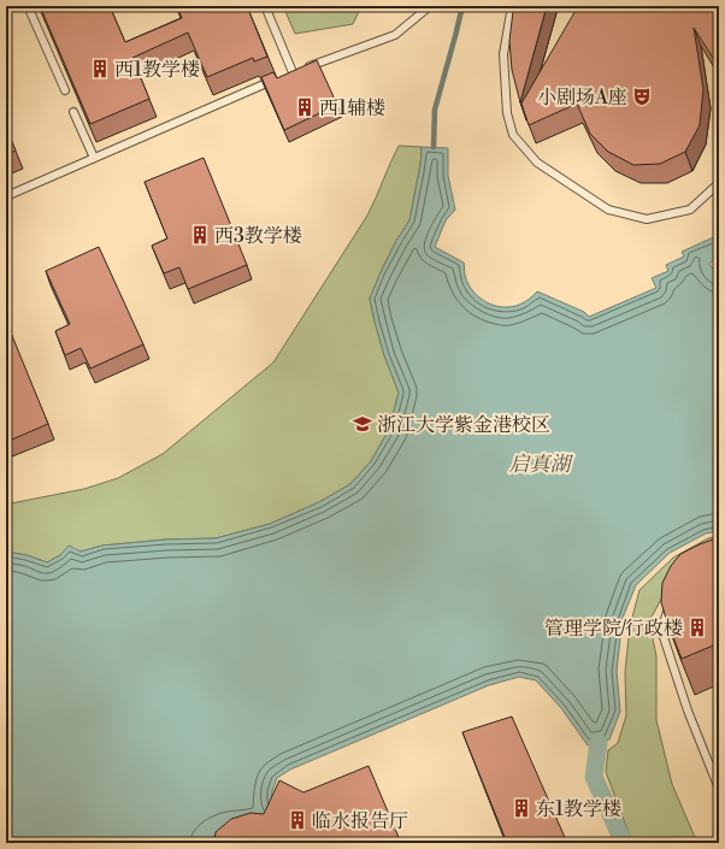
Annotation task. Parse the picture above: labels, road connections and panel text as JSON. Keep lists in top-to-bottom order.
{
  "water": ["启真湖"],
  "places": {
    "building": [
      "西1教学楼",
      "西1辅楼",
      "西3教学楼",
      "管理学院/行政楼",
      "东1教学楼",
      "临水报告厅"
    ],
    "theatre": ["小剧场A座"],
    "school or university": ["浙江大学紫金港校区"]
  }
}
